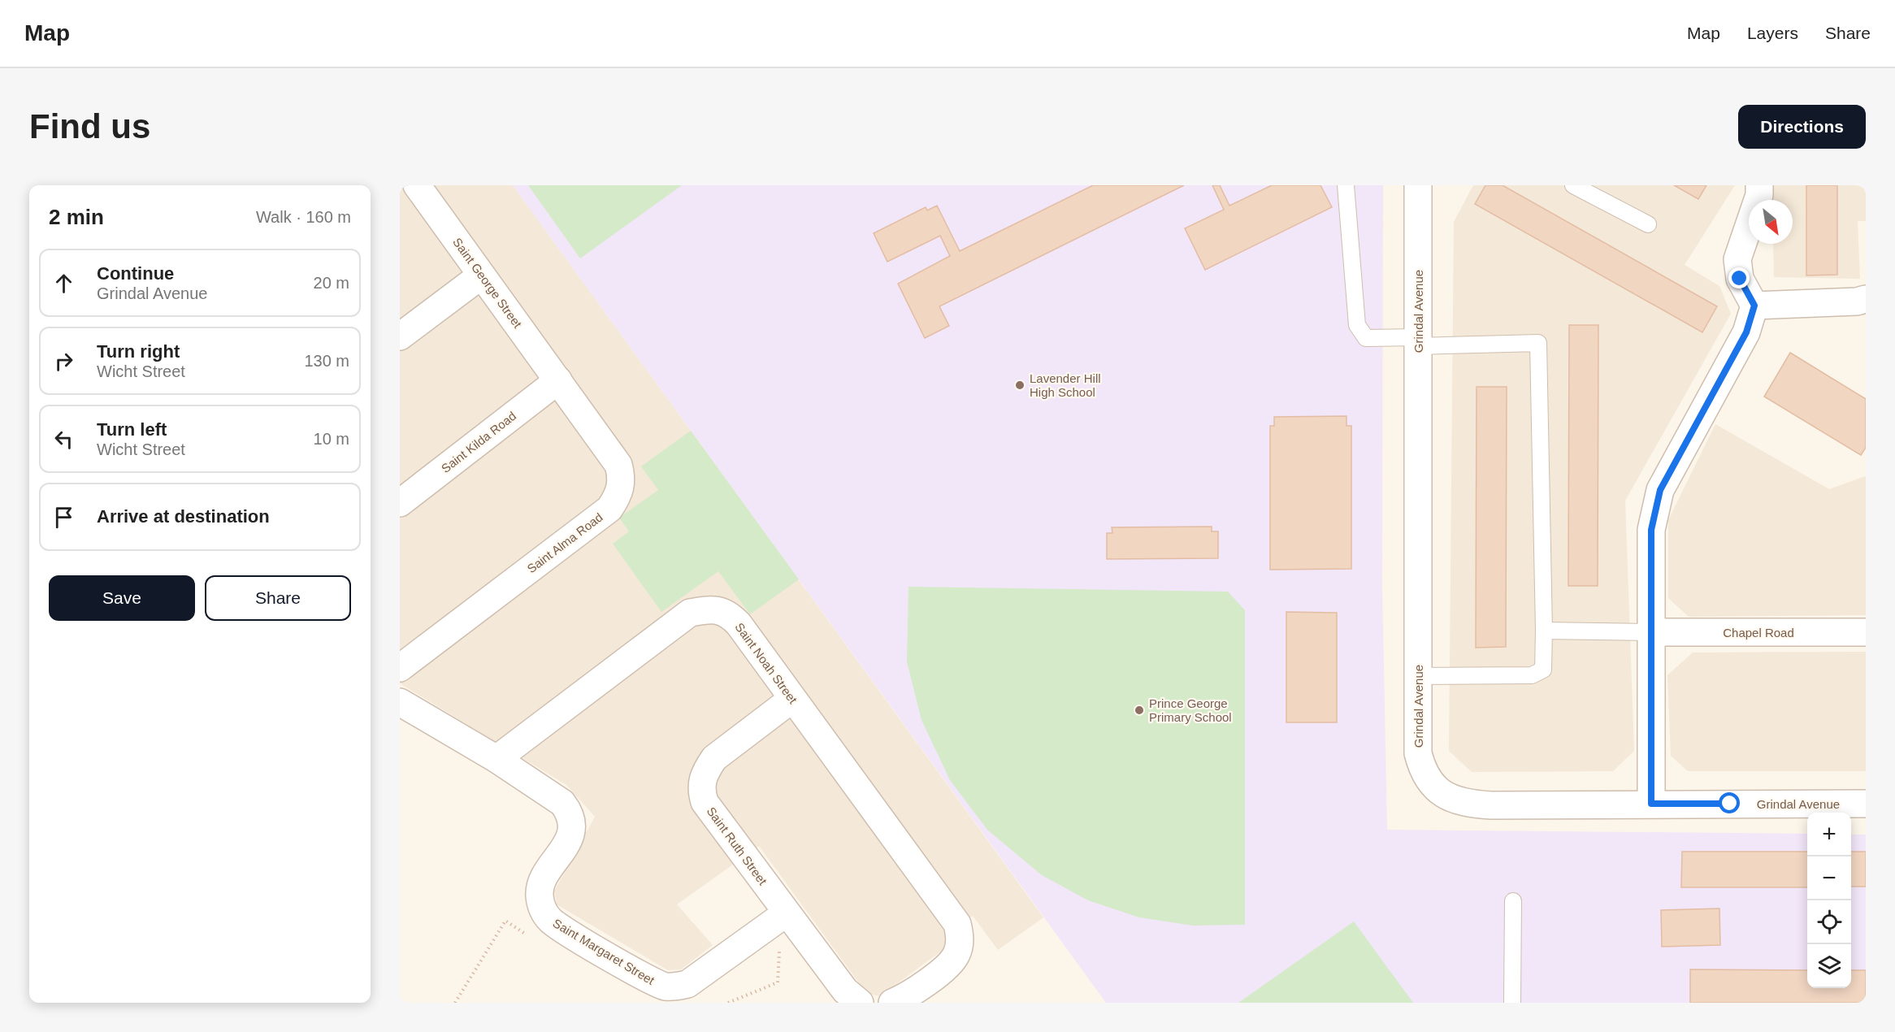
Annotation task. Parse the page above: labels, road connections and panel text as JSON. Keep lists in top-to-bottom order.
{
  "streets": {
    "street": [
      "Saint George Street",
      "Grindal Avenue",
      "Saint Kilda Road",
      "Saint Alma Road",
      "Chapel Road",
      "Saint Noah Street",
      "Saint Ruth Street",
      "Saint Margaret Street"
    ]
  },
  "crossings": [
    ["Saint George Street", "Saint Kilda Road"],
    ["Saint George Street", "Saint Alma Road"],
    ["Saint Kilda Road", "Saint Alma Road"],
    ["Saint Noah Street", "Saint Ruth Street"],
    ["Saint Noah Street", "Saint Margaret Street"],
    ["Saint Ruth Street", "Saint Margaret Street"]
  ],
  "places": ["Lavender Hill High School", "Prince George Primary School"],
  "north": "bottom right",
  "page": {
    "header": "Map",
    "nav": ["Map", "Layers", "Share"],
    "buttons": [
      "Directions",
      ["Save", "Share"]
    ],
    "title": "Find us",
    "heading": ["2 min", "Walk · 160 m"],
    "list": [
      ["Continue", "Grindal Avenue", "20 m"],
      ["Turn right", "Wicht Street", "130 m"],
      ["Turn left", "Wicht Street", "10 m"],
      "Arrive at destination"
    ],
    "map_buttons": ["+", "−"]
  }
}
